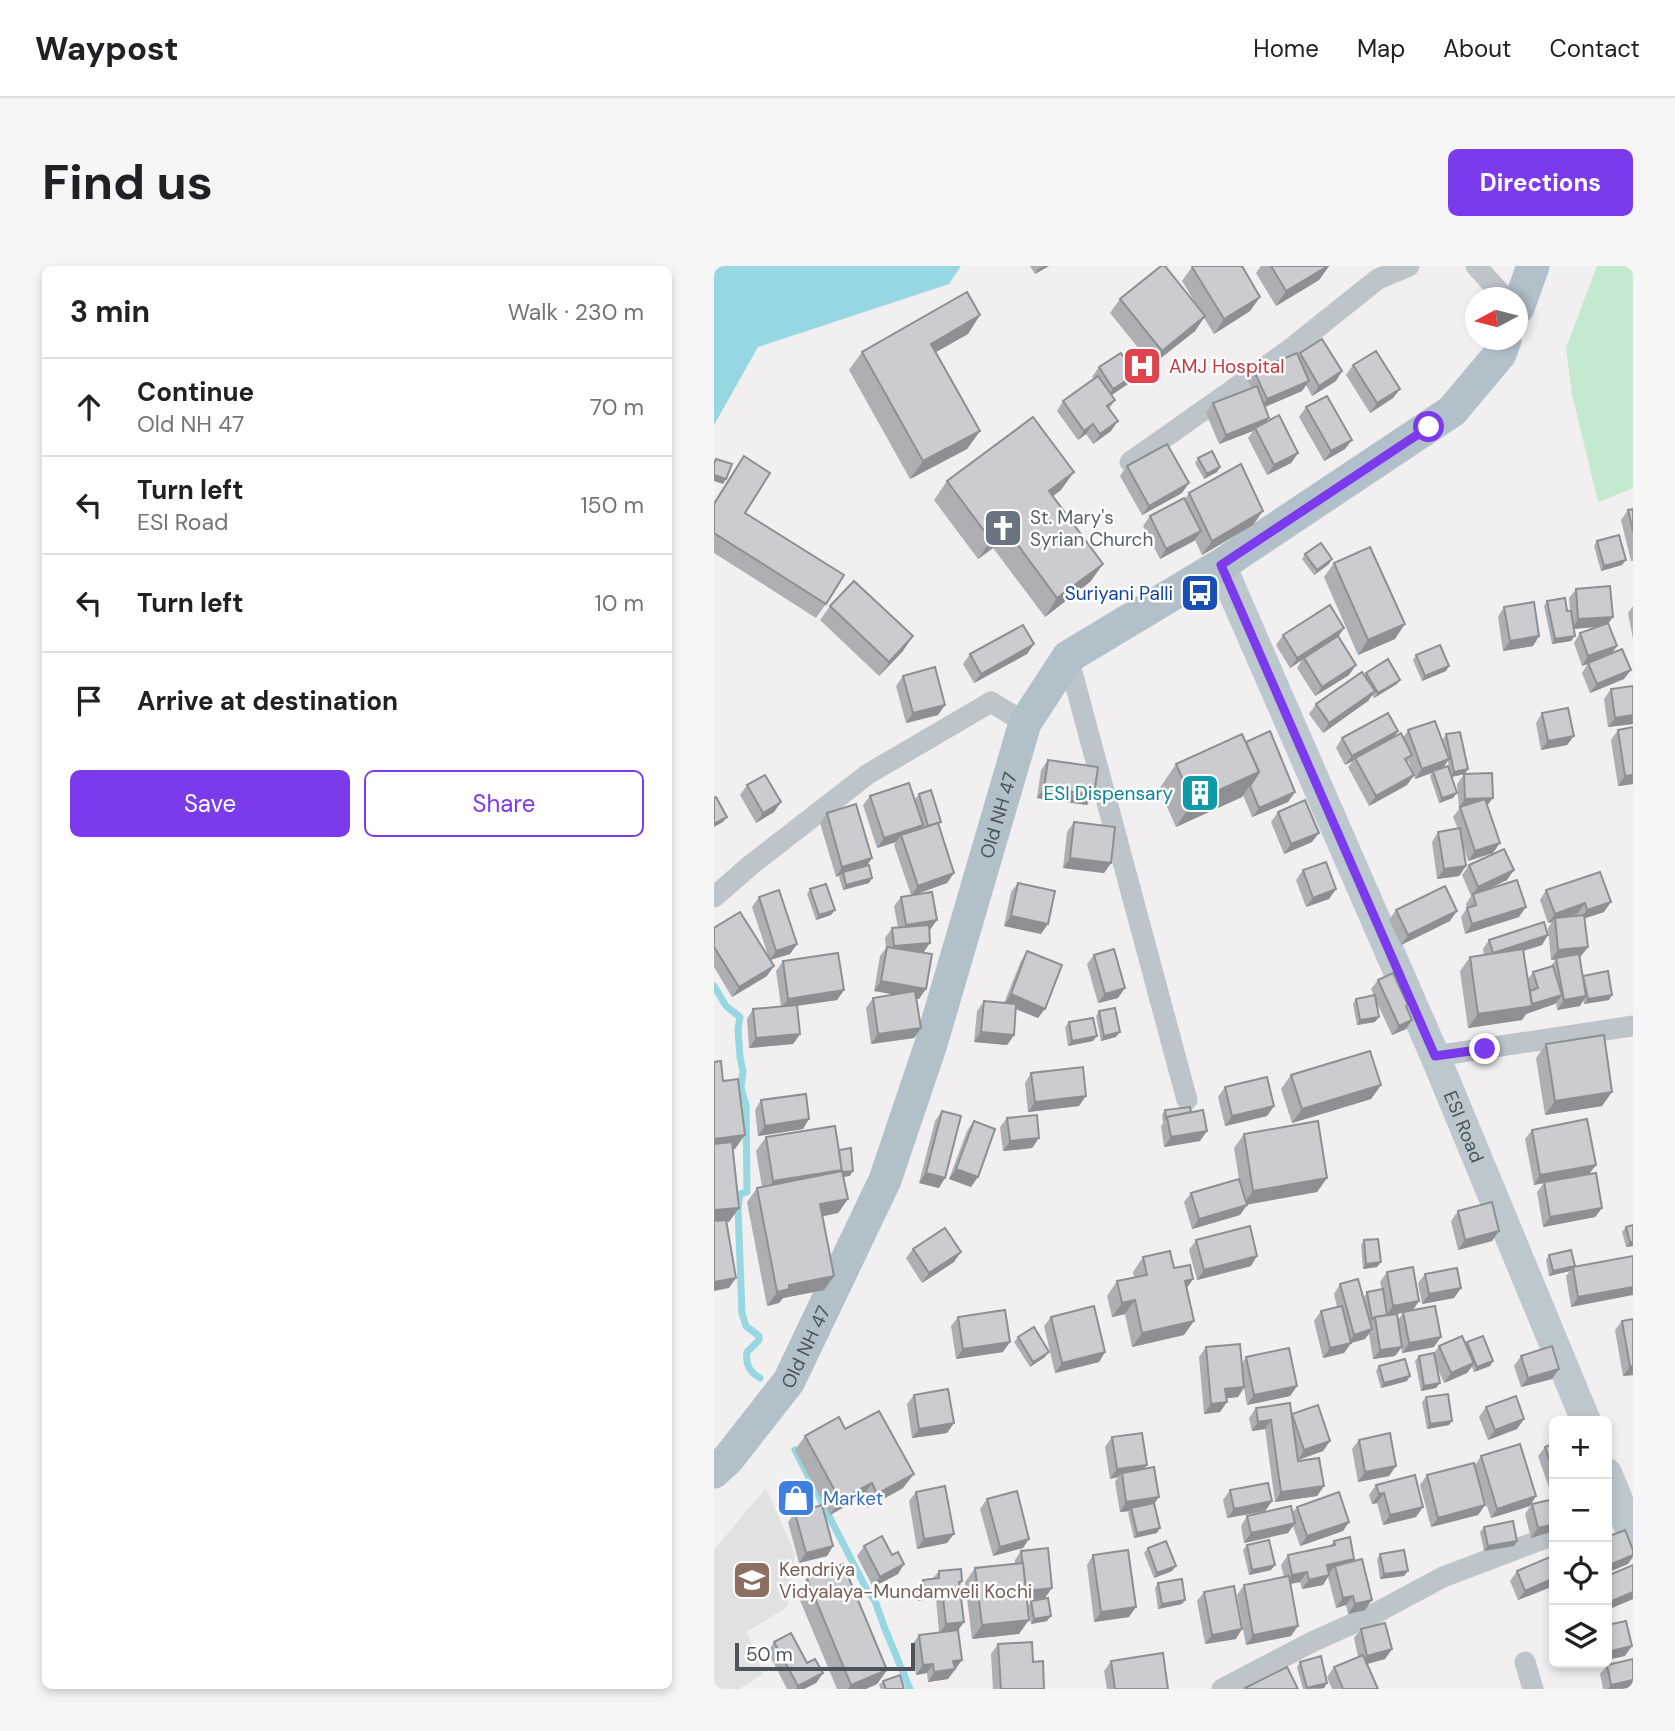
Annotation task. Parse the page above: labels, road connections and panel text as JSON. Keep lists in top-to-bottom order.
{
  "streets": {
    "main road": ["Old NH 47", "ESI Road"]
  },
  "crossings": [
    ["Old NH 47", "ESI Road"]
  ],
  "places": {
    "hospital": ["AMJ Hospital"],
    "church": ["St. Mary's Syrian Church"],
    "bus stop": ["Suriyani Palli"],
    "building": ["ESI Dispensary"],
    "shop": ["Market"],
    "school or university": ["Kendriya Vidyalaya-Mundamveli Kochi"]
  },
  "scale_bar": "50 m",
  "north": "left",
  "page": {
    "header": "Waypost",
    "nav": [
      "Home",
      "Map",
      "About",
      "Contact"
    ],
    "buttons": [
      "Directions",
      ["Save", "Share"]
    ],
    "title": "Find us",
    "heading": ["3 min", "Walk · 230 m"],
    "list": [
      ["Continue", "Old NH 47", "70 m"],
      ["Turn left", "ESI Road", "150 m"],
      ["Turn left", "10 m"],
      "Arrive at destination"
    ],
    "map_buttons": ["+", "−"],
    "scale": "50 m"
  }
}
